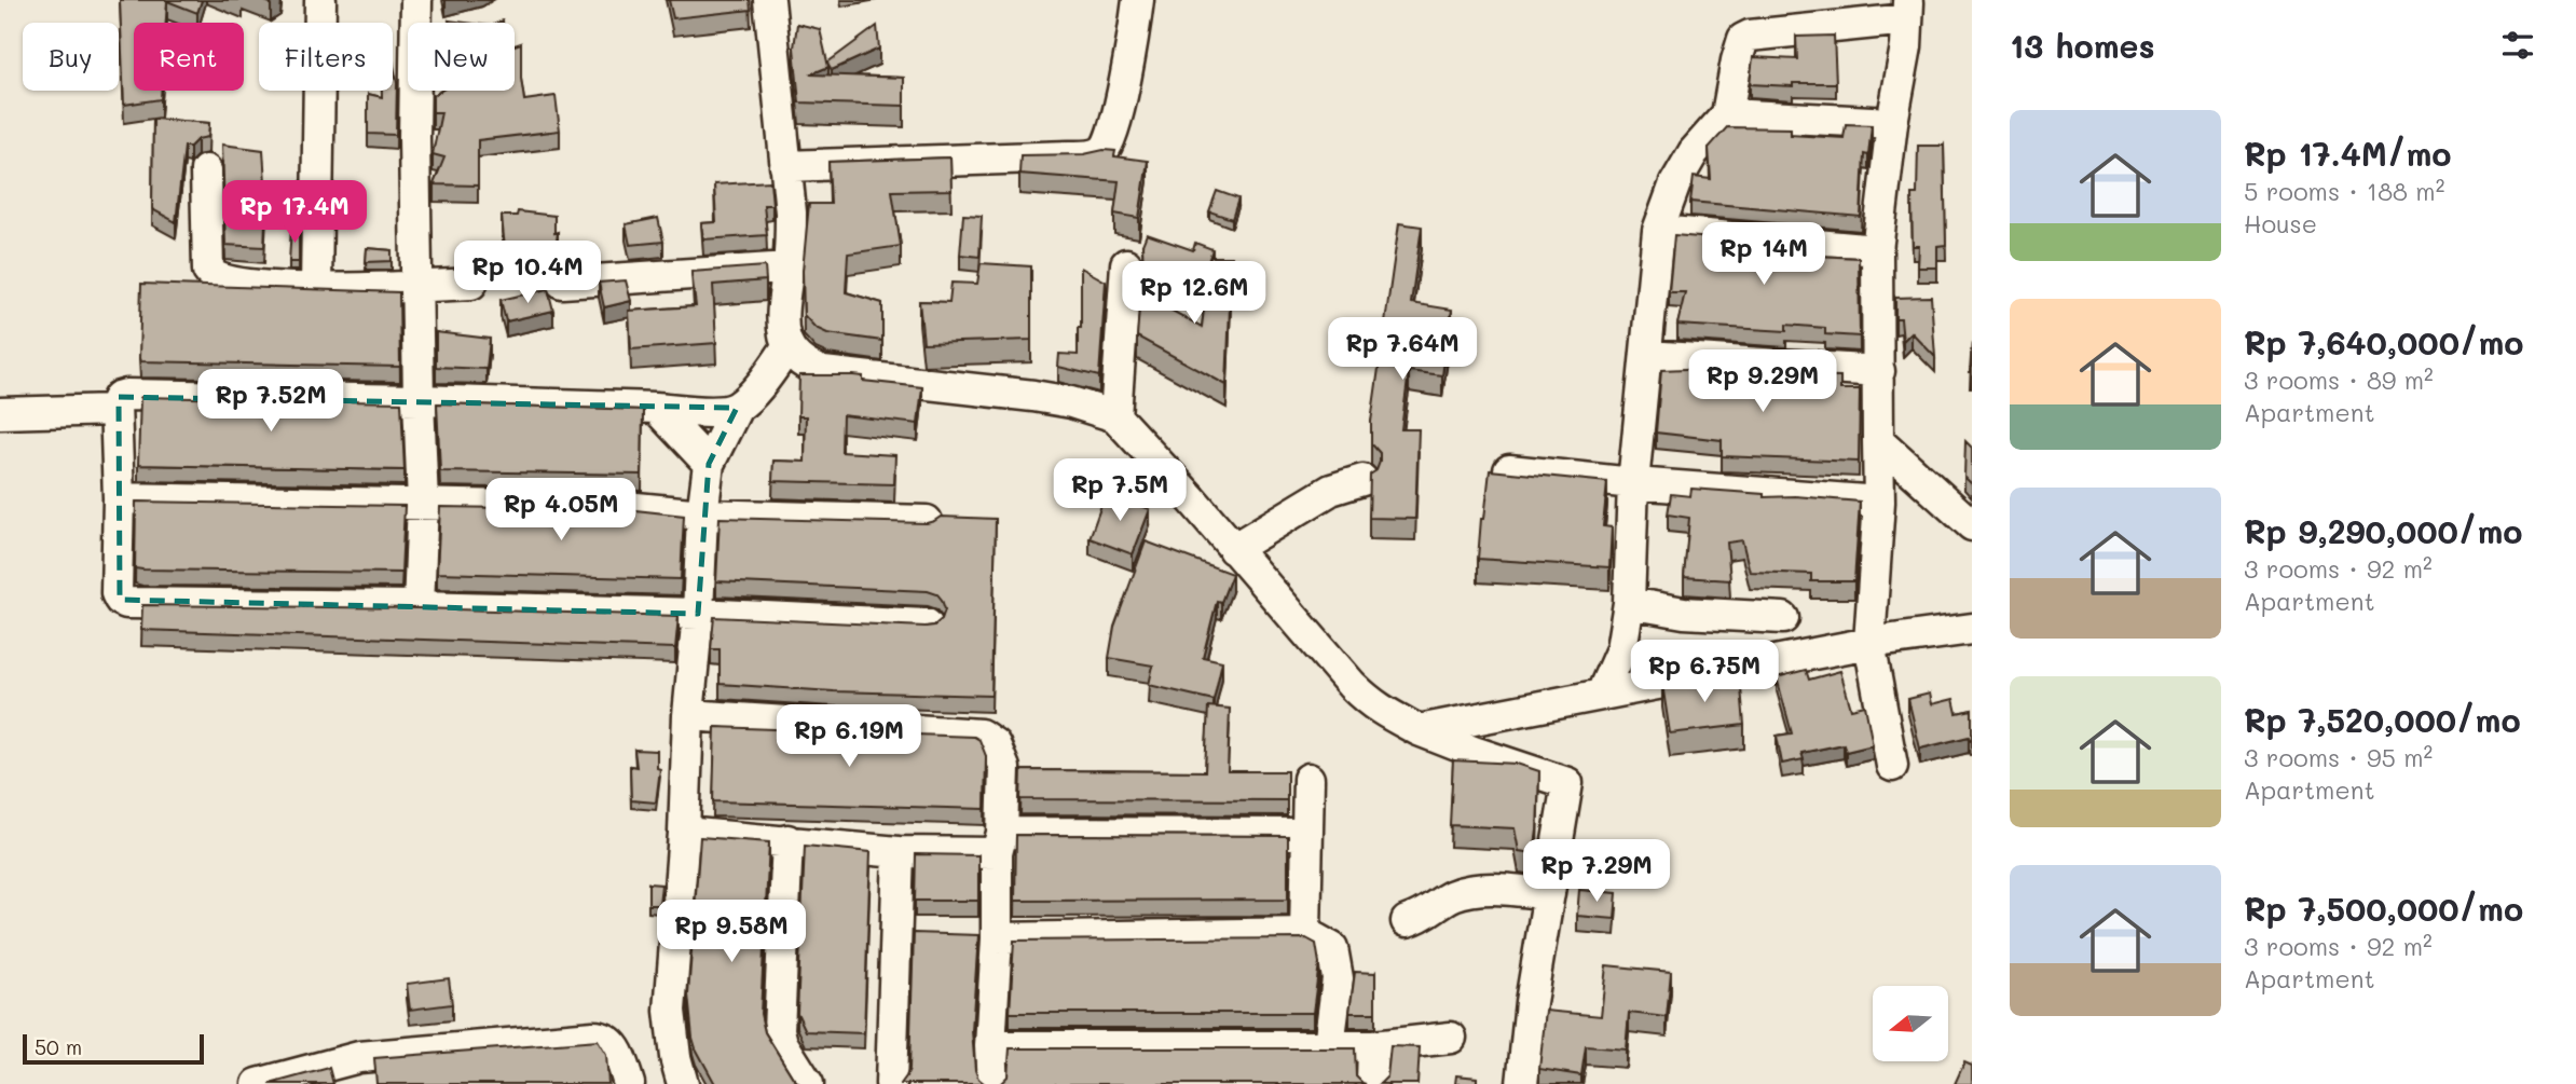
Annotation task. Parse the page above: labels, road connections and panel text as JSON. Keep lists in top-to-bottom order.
{
  "scale_bar": "50 m",
  "north": "left",
  "page": {
    "heading": "13 homes",
    "chip": [
      "Buy",
      "Rent",
      "Filters",
      "New"
    ],
    "list": [
      {
        "name": "Rp 17.4M/mo",
        "note": "5 rooms · 188 m² · House"
      },
      {
        "name": "Rp 7,640,000/mo",
        "note": "3 rooms · 89 m² · Apartment"
      },
      {
        "name": "Rp 9,290,000/mo",
        "note": "3 rooms · 92 m² · Apartment"
      },
      {
        "name": "Rp 7,520,000/mo",
        "note": "3 rooms · 95 m² · Apartment"
      },
      {
        "name": "Rp 7,500,000/mo",
        "note": "3 rooms · 92 m² · Apartment"
      }
    ],
    "price": [
      "Rp 17.4M",
      "Rp 14M",
      "Rp 10.4M",
      "Rp 12.6M",
      "Rp 7.64M",
      "Rp 9.29M",
      "Rp 7.52M",
      "Rp 7.5M",
      "Rp 4.05M",
      "Rp 6.75M",
      "Rp 6.19M",
      "Rp 7.29M",
      "Rp 9.58M"
    ],
    "scale": "50 m"
  }
}
